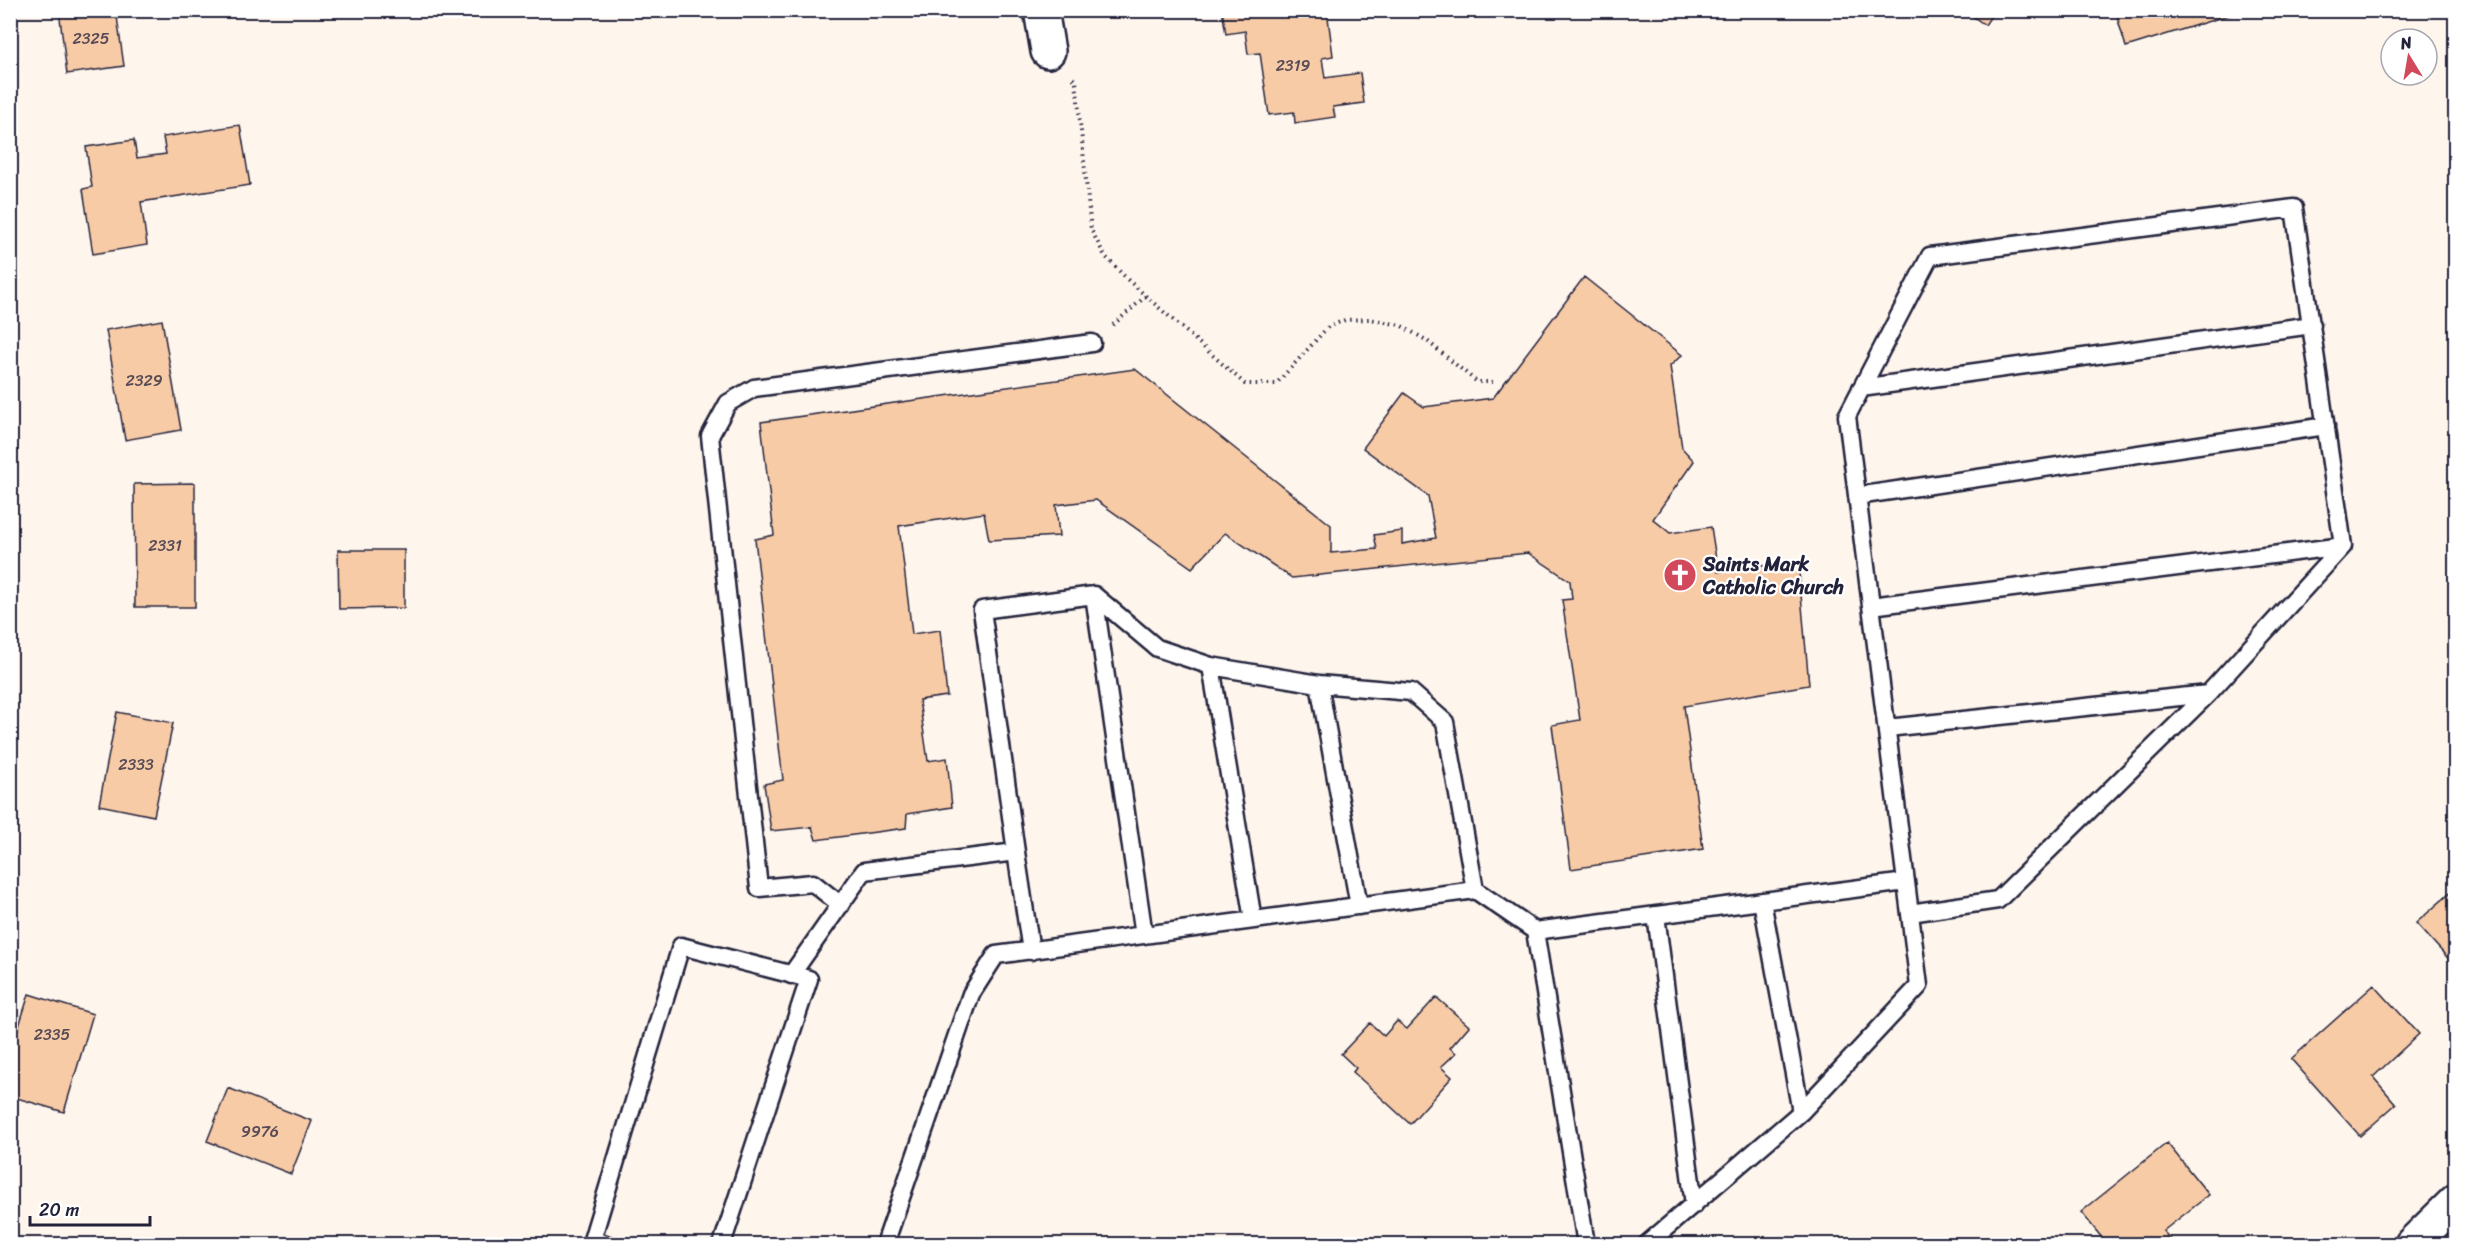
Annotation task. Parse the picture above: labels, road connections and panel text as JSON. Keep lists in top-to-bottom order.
{
  "places": {
    "church": ["Saints Mark Catholic Church"]
  },
  "house_numbers": [
    "2325",
    "2319",
    "2329",
    "2331",
    "2333",
    "2335",
    "9976"
  ],
  "scale_bar": "20 m",
  "north": "top"
}
